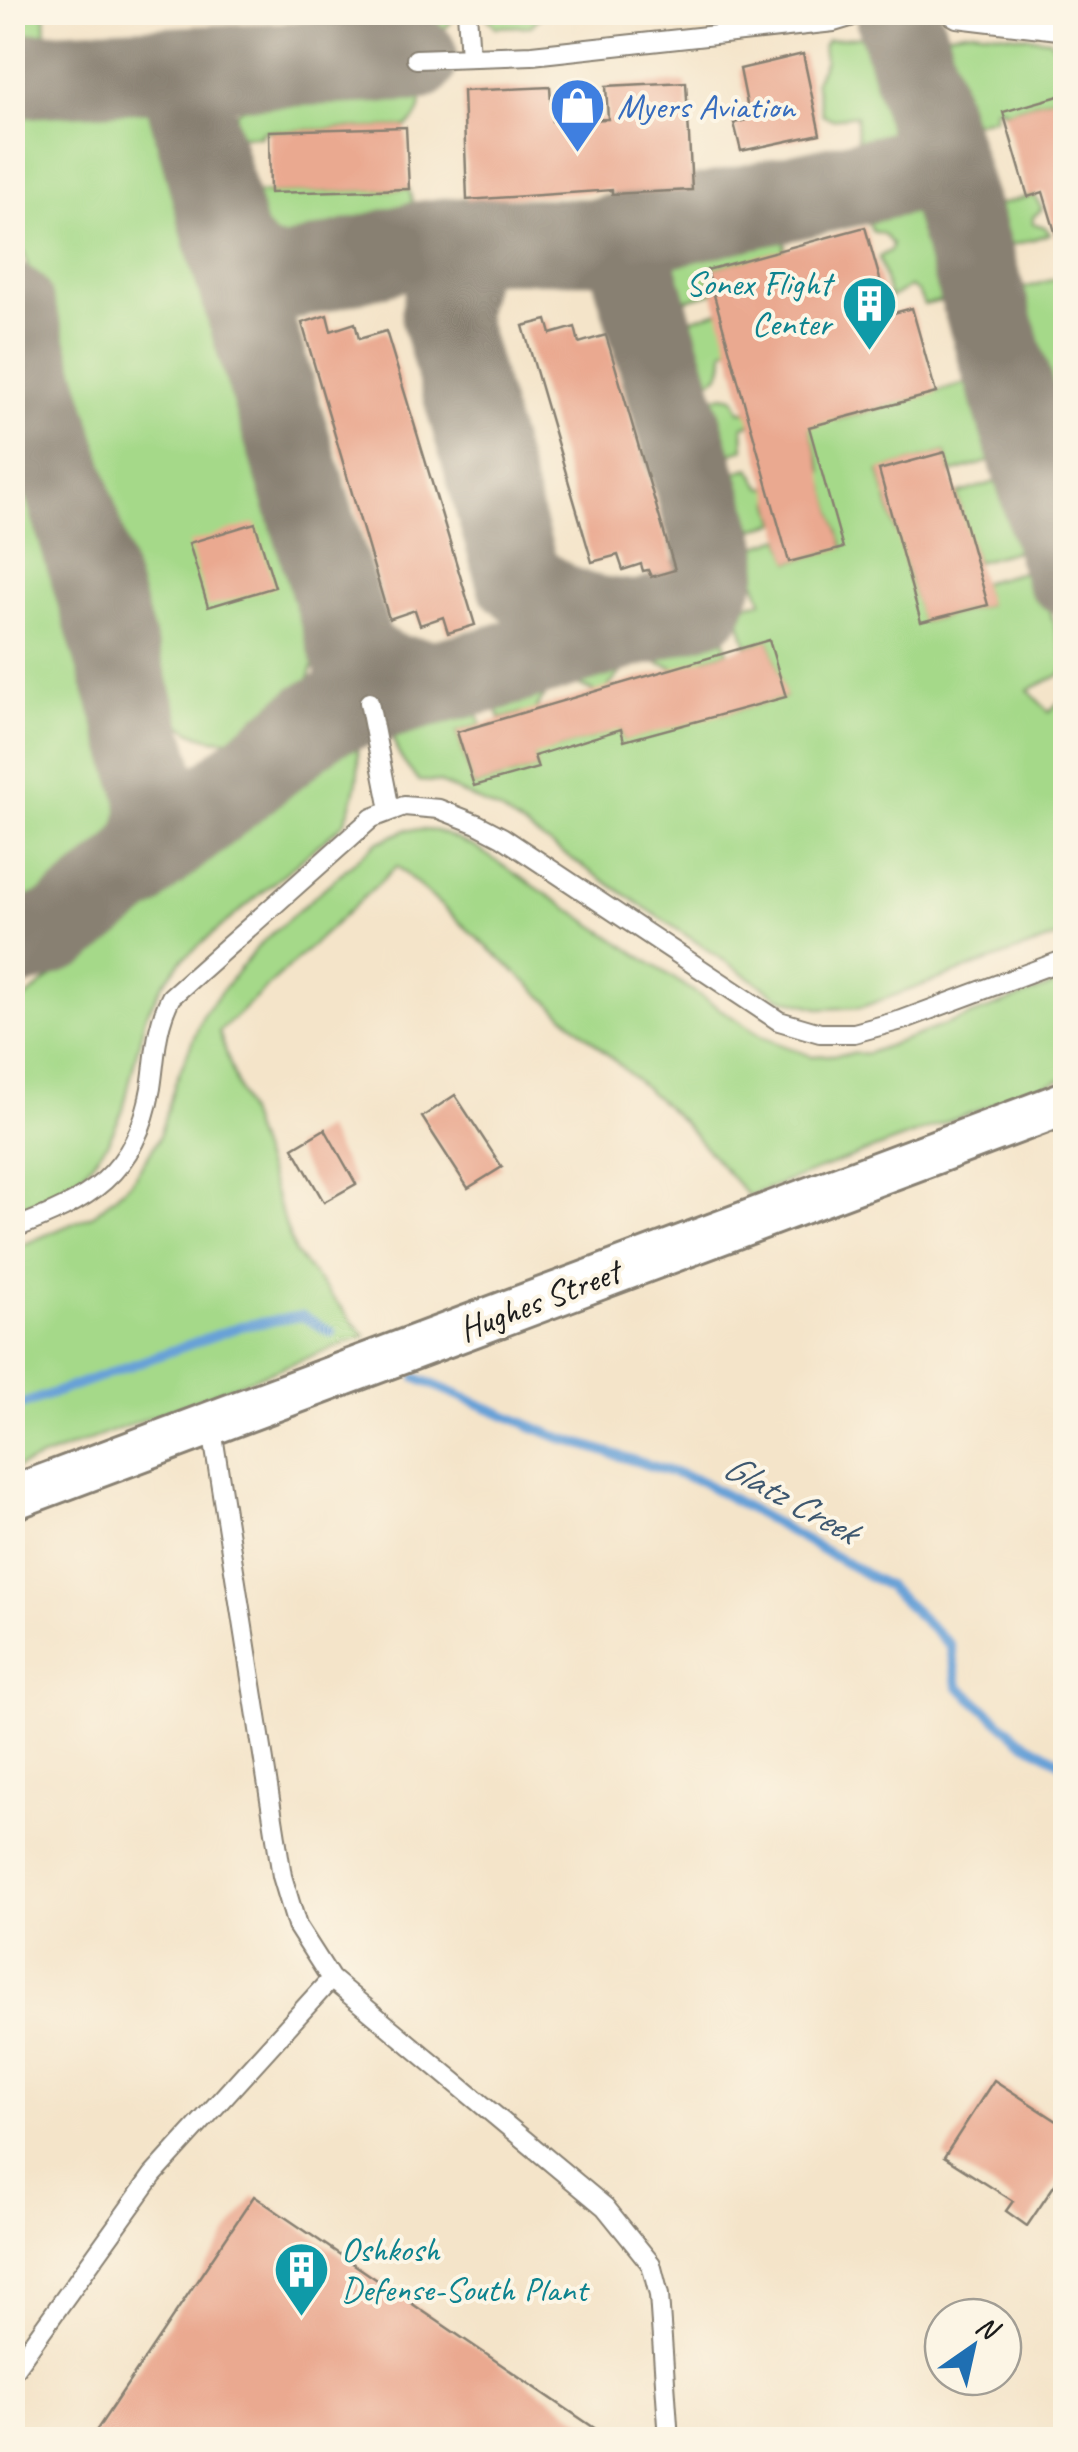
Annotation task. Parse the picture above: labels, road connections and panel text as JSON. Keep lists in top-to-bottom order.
{
  "streets": {
    "street": ["Hughes Street"]
  },
  "water": ["Glatz Creek"],
  "places": {
    "shop": ["Myers Aviation"],
    "building": ["Sonex Flight Center", "Oshkosh Defense-South Plant"]
  },
  "north": "top right"
}
